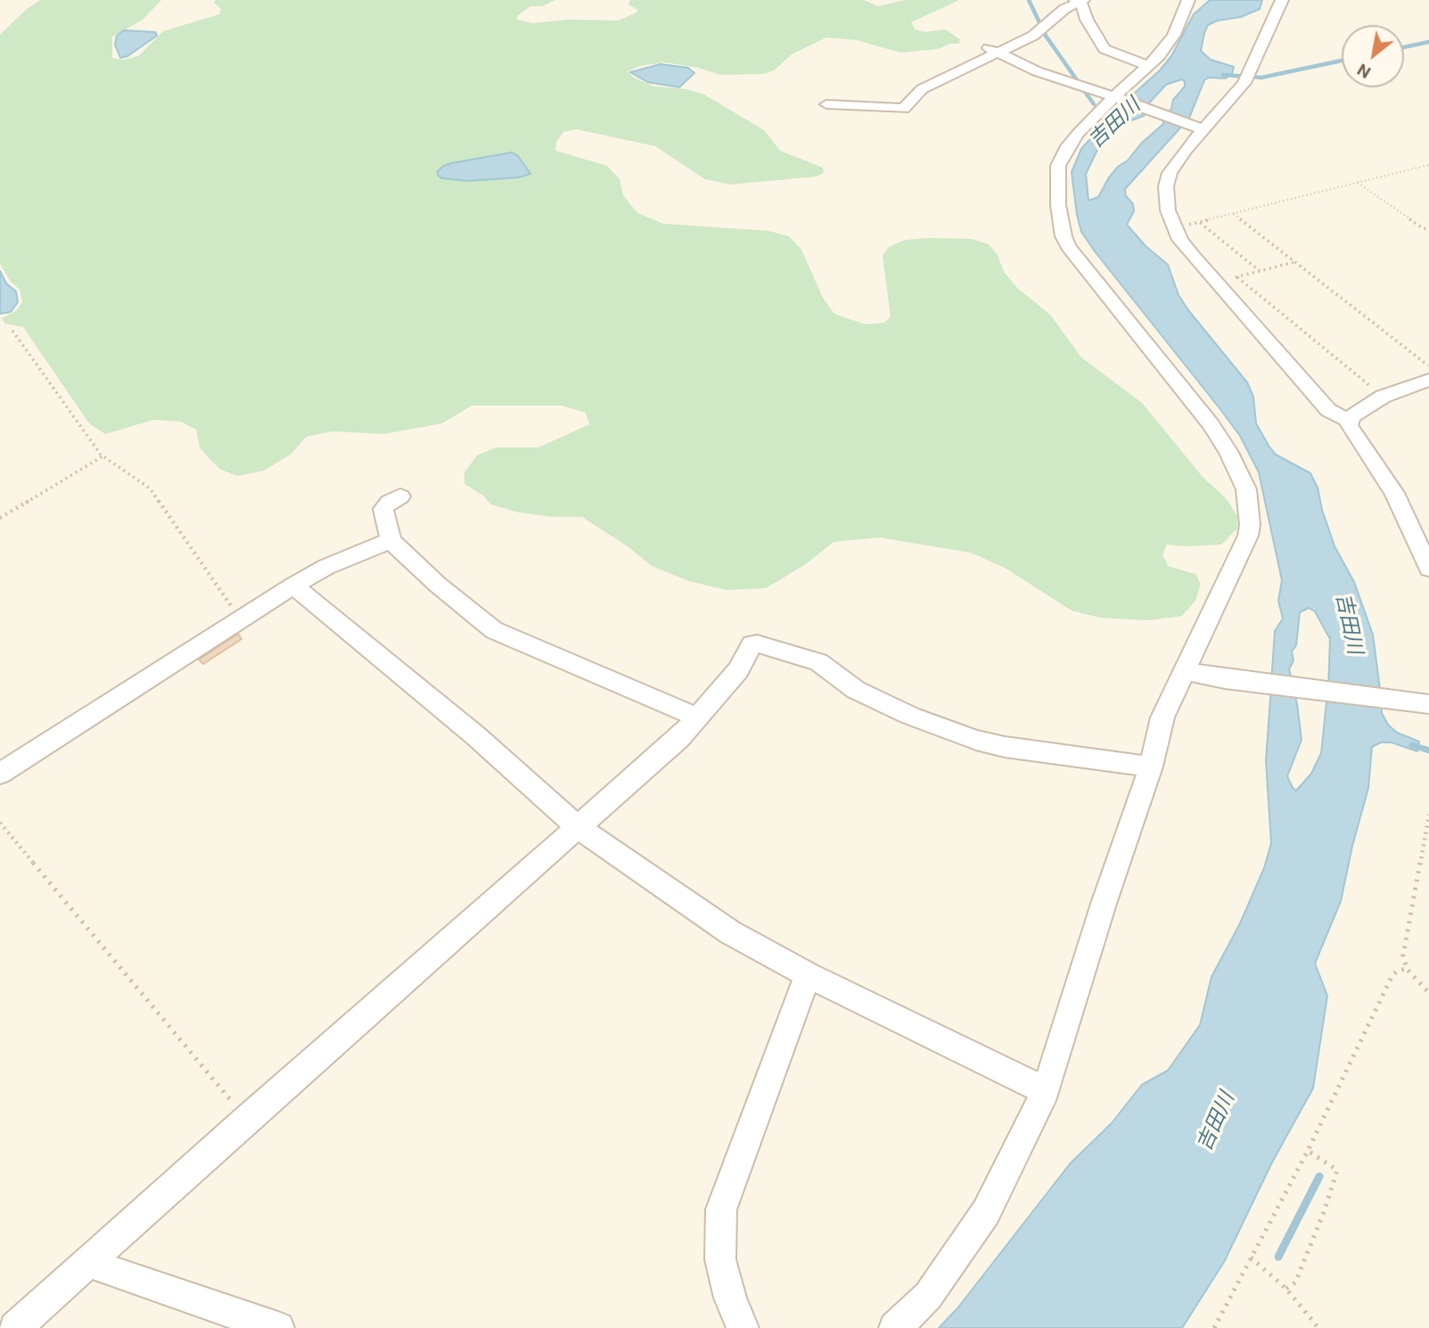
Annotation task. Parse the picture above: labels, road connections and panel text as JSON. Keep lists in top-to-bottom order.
{
  "water": ["吉田川"],
  "north": "bottom left"
}
